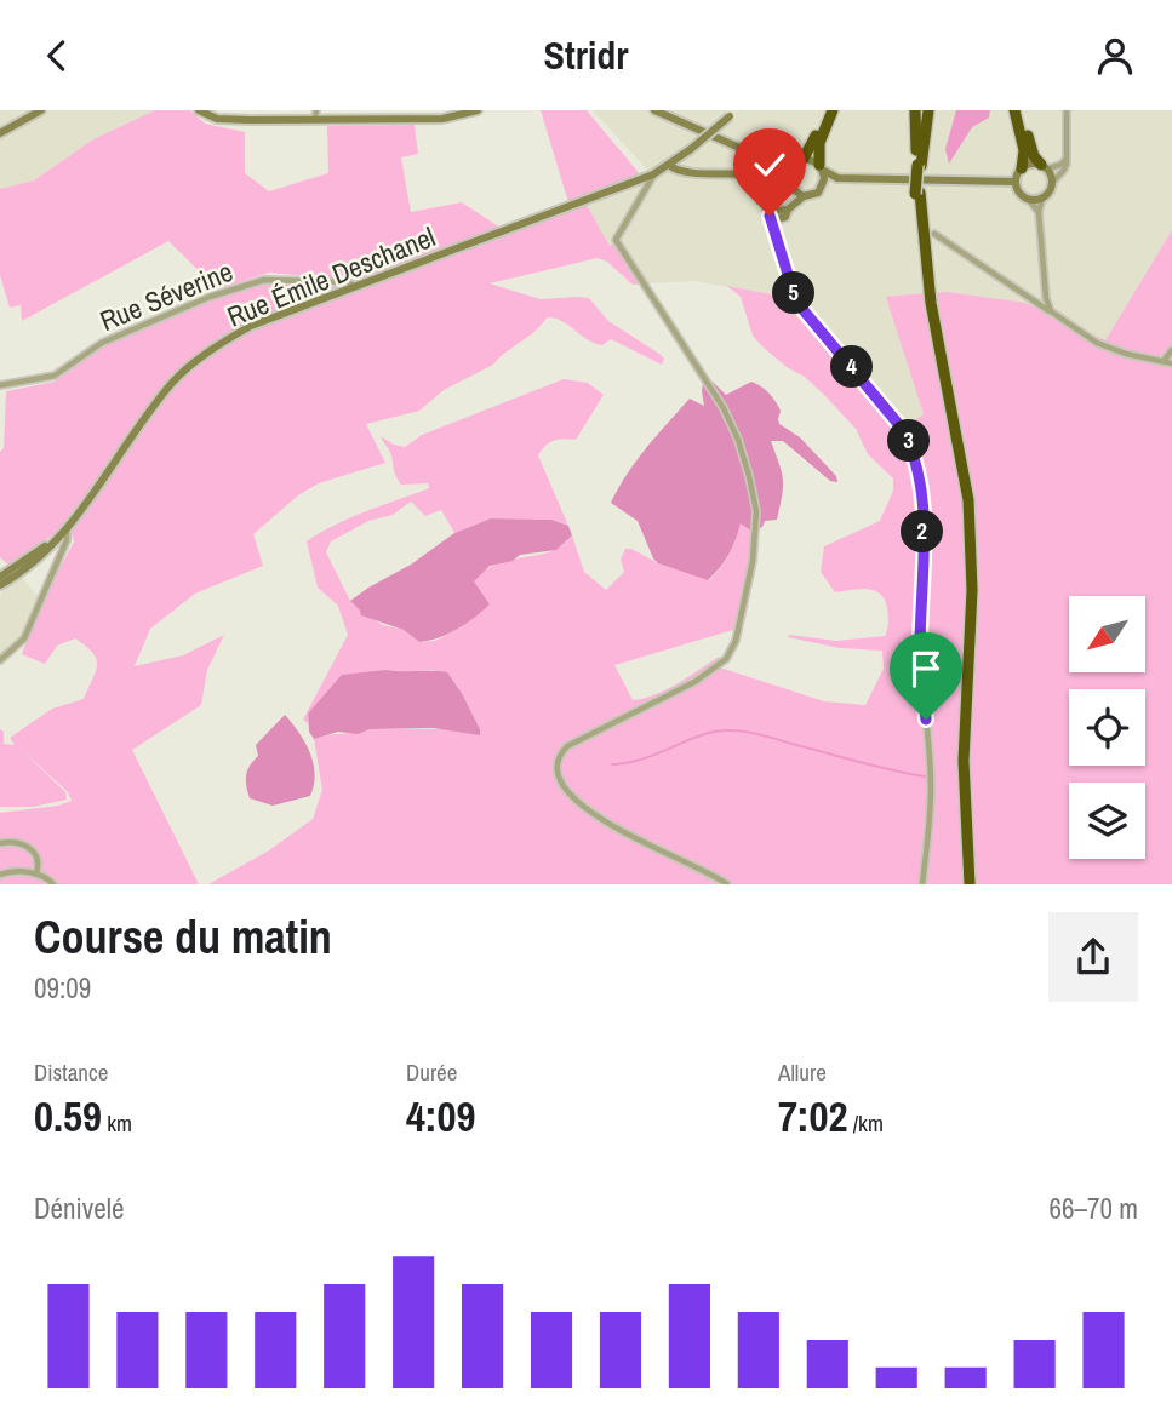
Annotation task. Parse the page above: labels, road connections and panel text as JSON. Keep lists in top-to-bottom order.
{
  "streets": {
    "main road": ["Rue Émile Deschanel"],
    "street": ["Rue Séverine"]
  },
  "crossings": [
    ["Rue Émile Deschanel", "Rue Séverine"]
  ],
  "north": "bottom left",
  "page": {
    "header": "Stridr",
    "pins": [
      "5",
      "4",
      "3",
      "2"
    ],
    "heading": ["Course du matin", "09:09"],
    "stats": [
      ["Distance", "0.59 km"],
      ["Durée", "4:09"],
      ["Allure", "7:02 /km"]
    ],
    "chart": ["Dénivelé", "66–70 m"]
  }
}
